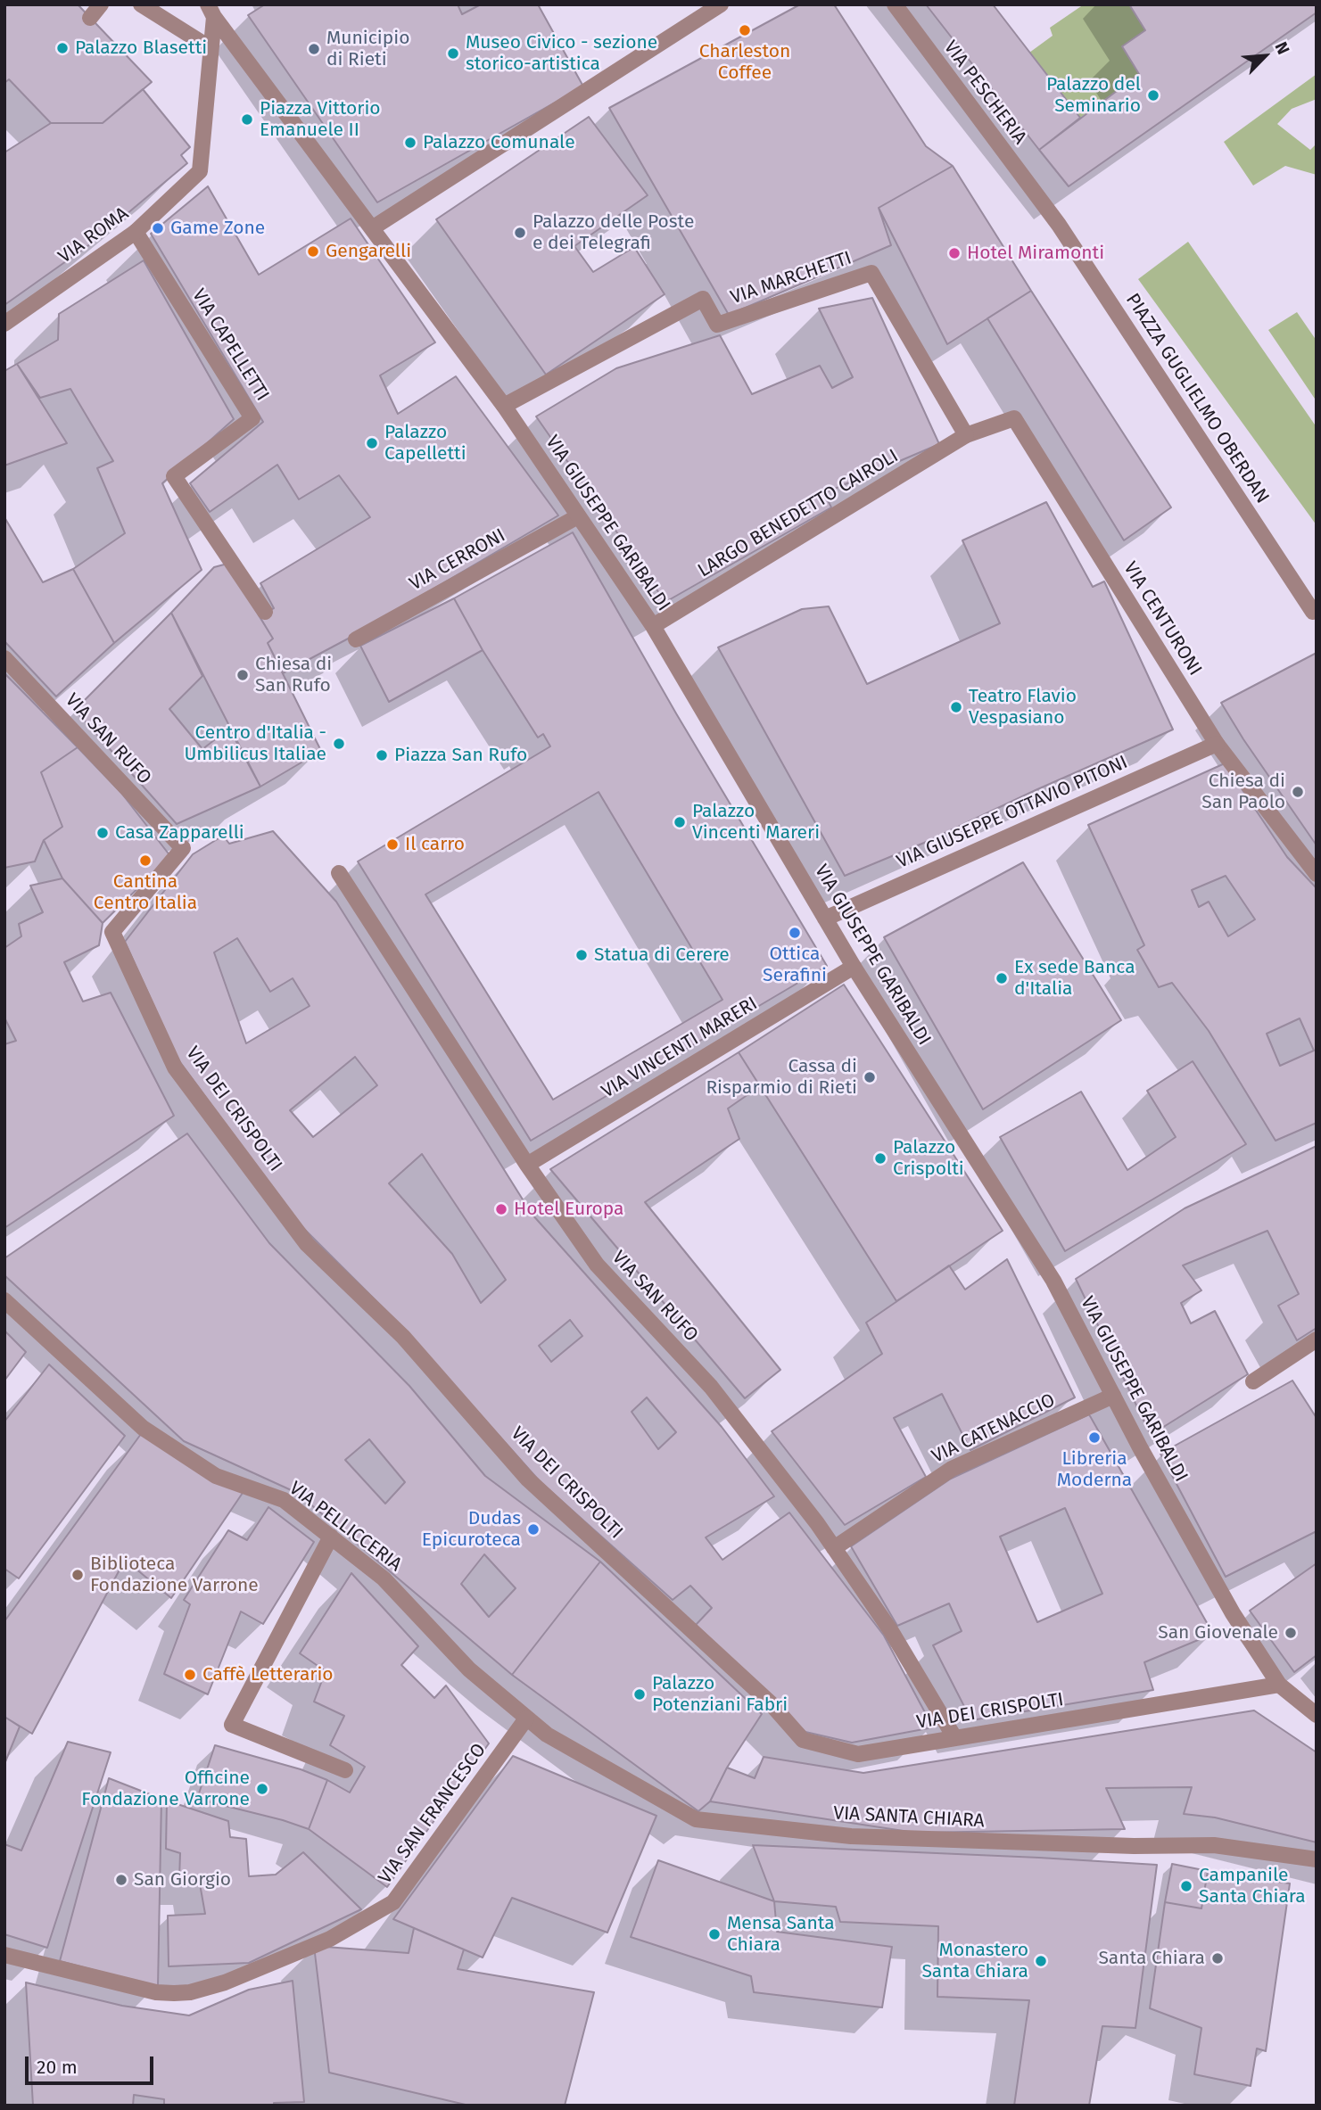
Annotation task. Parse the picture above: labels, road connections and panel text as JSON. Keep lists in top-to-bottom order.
{
  "streets": {
    "street": [
      "VIA PESCHERIA",
      "VIA ROMA",
      "VIA MARCHETTI",
      "VIA CAPELLETTI",
      "PIAZZA GUGLIELMO OBERDAN",
      "LARGO BENEDETTO CAIROLI",
      "VIA GIUSEPPE GARIBALDI",
      "VIA CERRONI",
      "VIA CENTURONI",
      "VIA SAN RUFO",
      "VIA GIUSEPPE OTTAVIO PITONI",
      "VIA VINCENTI MARERI",
      "VIA DEI CRISPOLTI",
      "VIA CATENACCIO",
      "VIA PELLICCERIA",
      "VIA SAN FRANCESCO",
      "VIA SANTA CHIARA"
    ]
  },
  "crossings": [
    ["VIA PESCHERIA", "PIAZZA GUGLIELMO OBERDAN"],
    ["VIA ROMA", "VIA CAPELLETTI"],
    ["VIA MARCHETTI", "LARGO BENEDETTO CAIROLI"],
    ["VIA MARCHETTI", "VIA GIUSEPPE GARIBALDI"],
    ["VIA MARCHETTI", "VIA CENTURONI"],
    ["LARGO BENEDETTO CAIROLI", "VIA GIUSEPPE GARIBALDI"],
    ["LARGO BENEDETTO CAIROLI", "VIA CENTURONI"],
    ["VIA GIUSEPPE GARIBALDI", "VIA CERRONI"],
    ["VIA GIUSEPPE GARIBALDI", "VIA GIUSEPPE OTTAVIO PITONI"],
    ["VIA GIUSEPPE GARIBALDI", "VIA VINCENTI MARERI"],
    ["VIA GIUSEPPE GARIBALDI", "VIA DEI CRISPOLTI"],
    ["VIA GIUSEPPE GARIBALDI", "VIA CATENACCIO"],
    ["VIA CENTURONI", "VIA GIUSEPPE OTTAVIO PITONI"],
    ["VIA SAN RUFO", "VIA VINCENTI MARERI"],
    ["VIA SAN RUFO", "VIA DEI CRISPOLTI"],
    ["VIA SAN RUFO", "VIA CATENACCIO"],
    ["VIA PELLICCERIA", "VIA SAN FRANCESCO"],
    ["VIA PELLICCERIA", "VIA SANTA CHIARA"],
    ["VIA SAN FRANCESCO", "VIA SANTA CHIARA"]
  ],
  "places": [
    "Charleston Coffee",
    "Palazzo Blasetti",
    "Municipio di Rieti",
    "Museo Civico - sezione storico-artistica",
    "Palazzo del Seminario",
    "Piazza Vittorio Emanuele II",
    "Palazzo Comunale",
    "Game Zone",
    "Palazzo delle Poste e dei Telegrafi",
    "Gengarelli",
    "Hotel Miramonti",
    "Palazzo Capelletti",
    "Chiesa di San Rufo",
    "Teatro Flavio Vespasiano",
    "Centro d'Italia - Umbilicus Italiae",
    "Piazza San Rufo",
    "Chiesa di San Paolo",
    "Palazzo Vincenti Mareri",
    "Casa Zapparelli",
    "Il carro",
    "Cantina Centro Italia",
    "Ottica Serafini",
    "Statua di Cerere",
    "Ex sede Banca d'Italia",
    "Cassa di Risparmio di Rieti",
    "Palazzo Crispolti",
    "Hotel Europa",
    "Libreria Moderna",
    "Dudas Epicuroteca",
    "Biblioteca Fondazione Varrone",
    "San Giovenale",
    "Caffè Letterario",
    "Palazzo Potenziani Fabri",
    "Officine Fondazione Varrone",
    "San Giorgio",
    "Campanile Santa Chiara",
    "Mensa Santa Chiara",
    "Santa Chiara",
    "Monastero Santa Chiara"
  ],
  "scale_bar": "20 m",
  "north": "top right"
}
